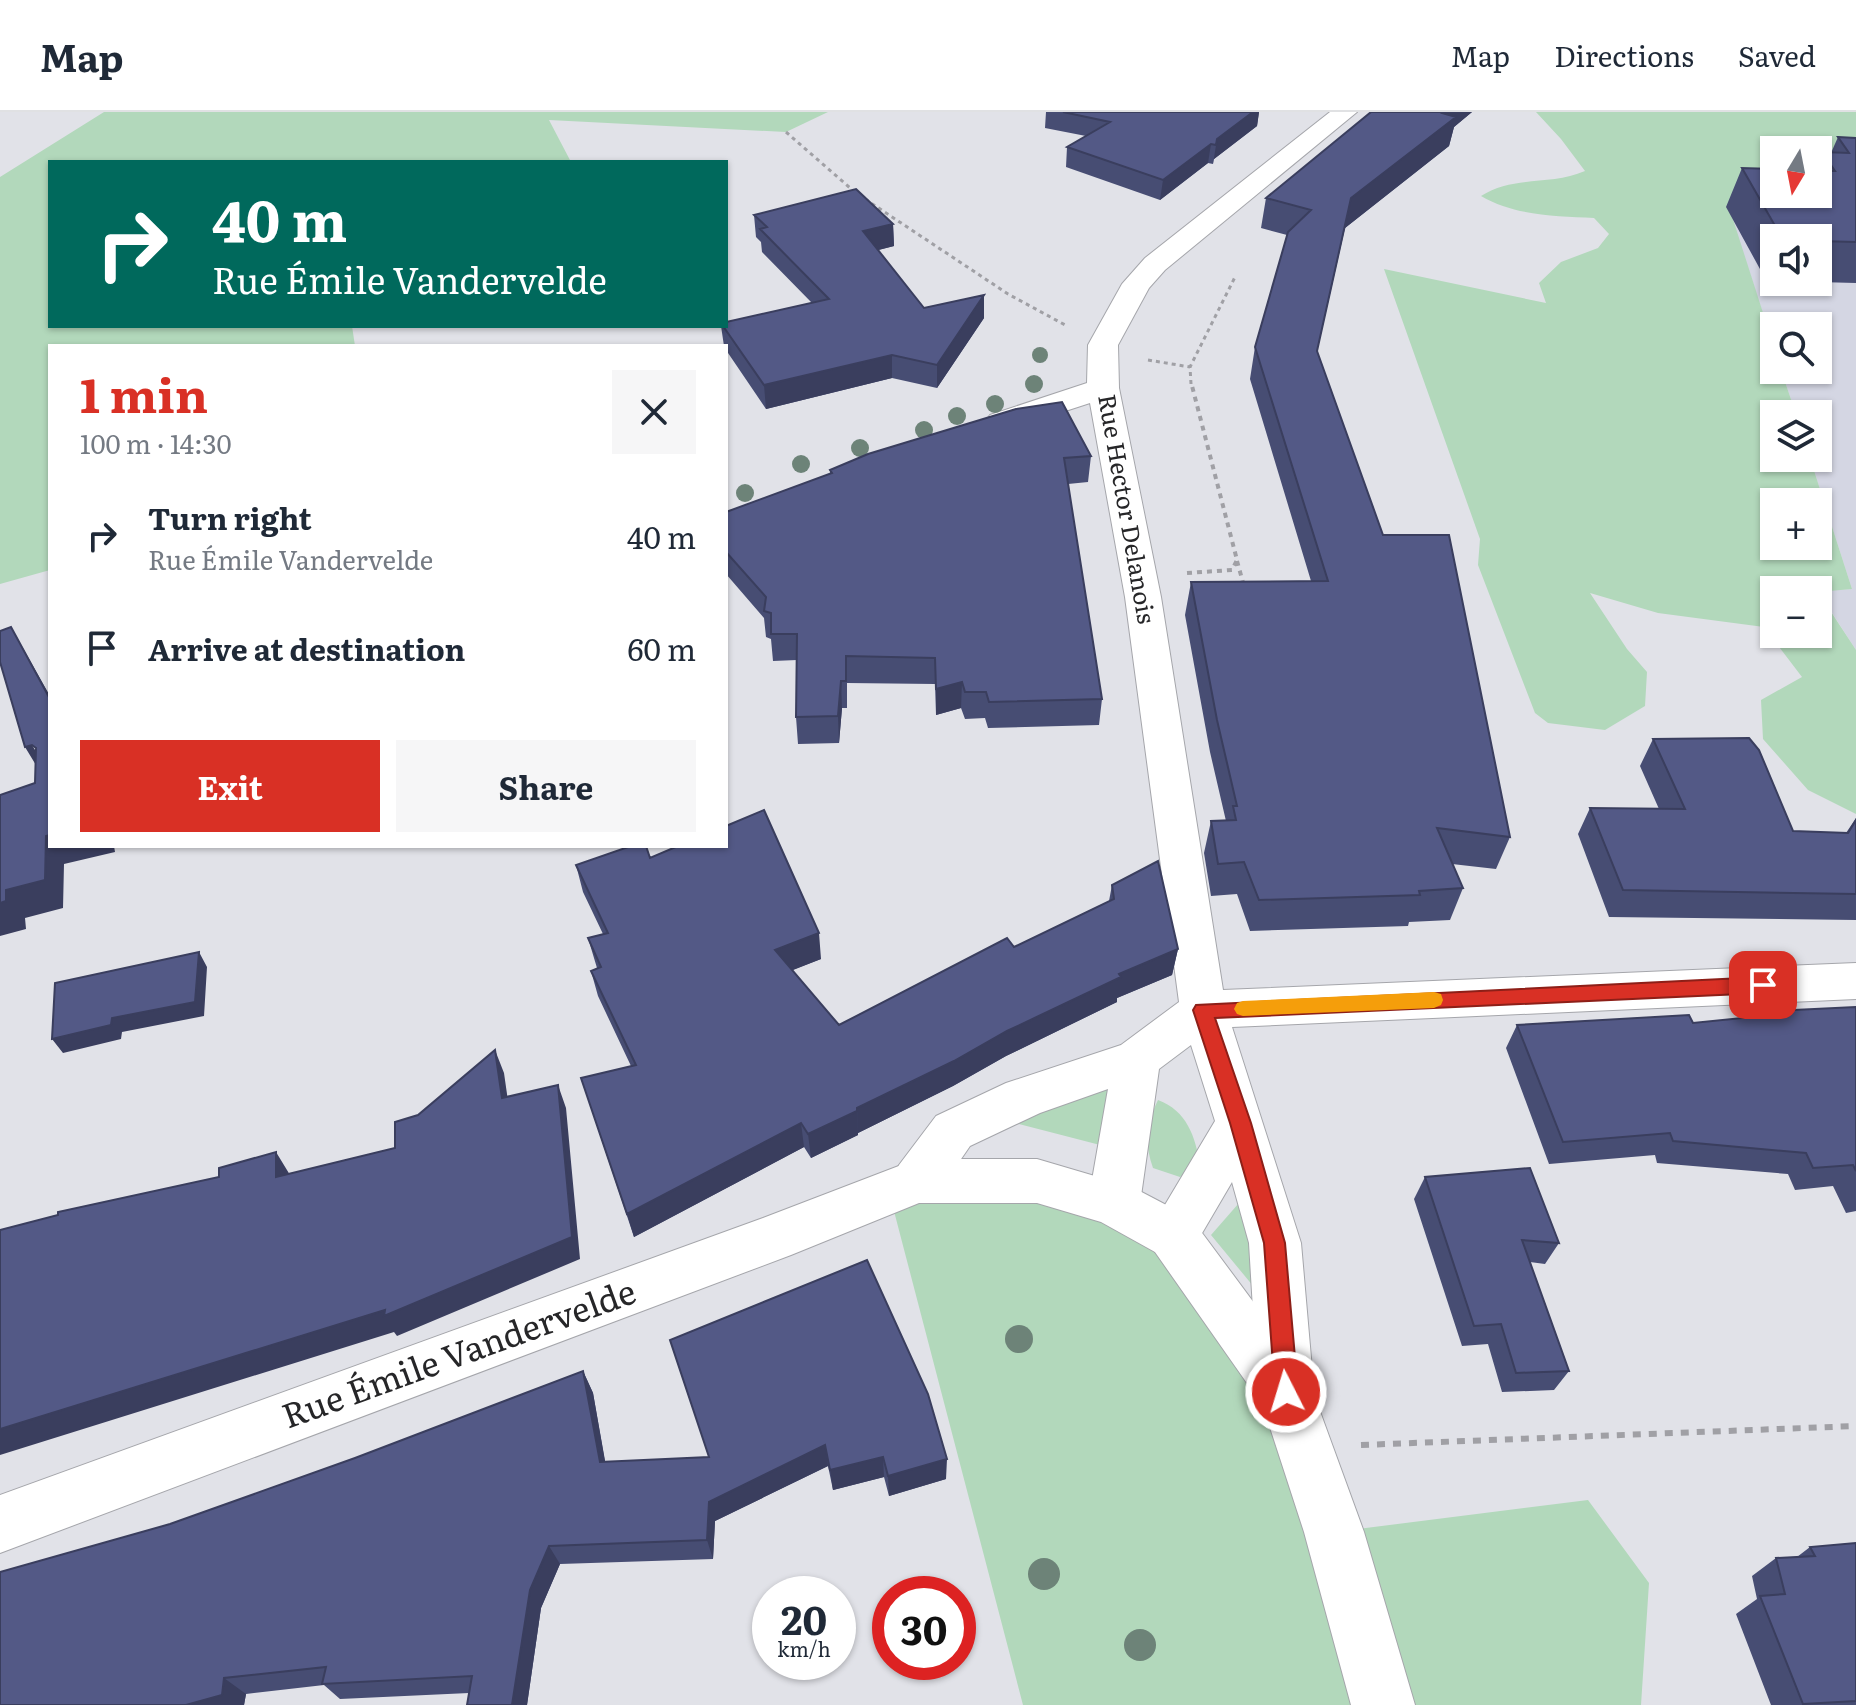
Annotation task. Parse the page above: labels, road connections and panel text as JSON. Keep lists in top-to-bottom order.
{
  "streets": {
    "street": ["Rue Hector Delanois", "Rue Émile Vandervelde"]
  },
  "crossings": [
    ["Rue Hector Delanois", "Rue Émile Vandervelde"]
  ],
  "north": "bottom",
  "page": {
    "header": "Map",
    "nav": ["Map", "Directions", "Saved"],
    "map_buttons": ["+", "−"],
    "turn": ["40 m", "Rue Émile Vandervelde"],
    "heading": ["1 min", "100 m · 14:30"],
    "list": [
      {
        "name": "Turn right",
        "note": "Rue Émile Vandervelde",
        "value": "40 m"
      },
      {
        "name": "Arrive at destination",
        "value": "60 m"
      }
    ],
    "buttons": ["Exit", "Share"],
    "speed": "20 km/h",
    "limit": "30"
  }
}
